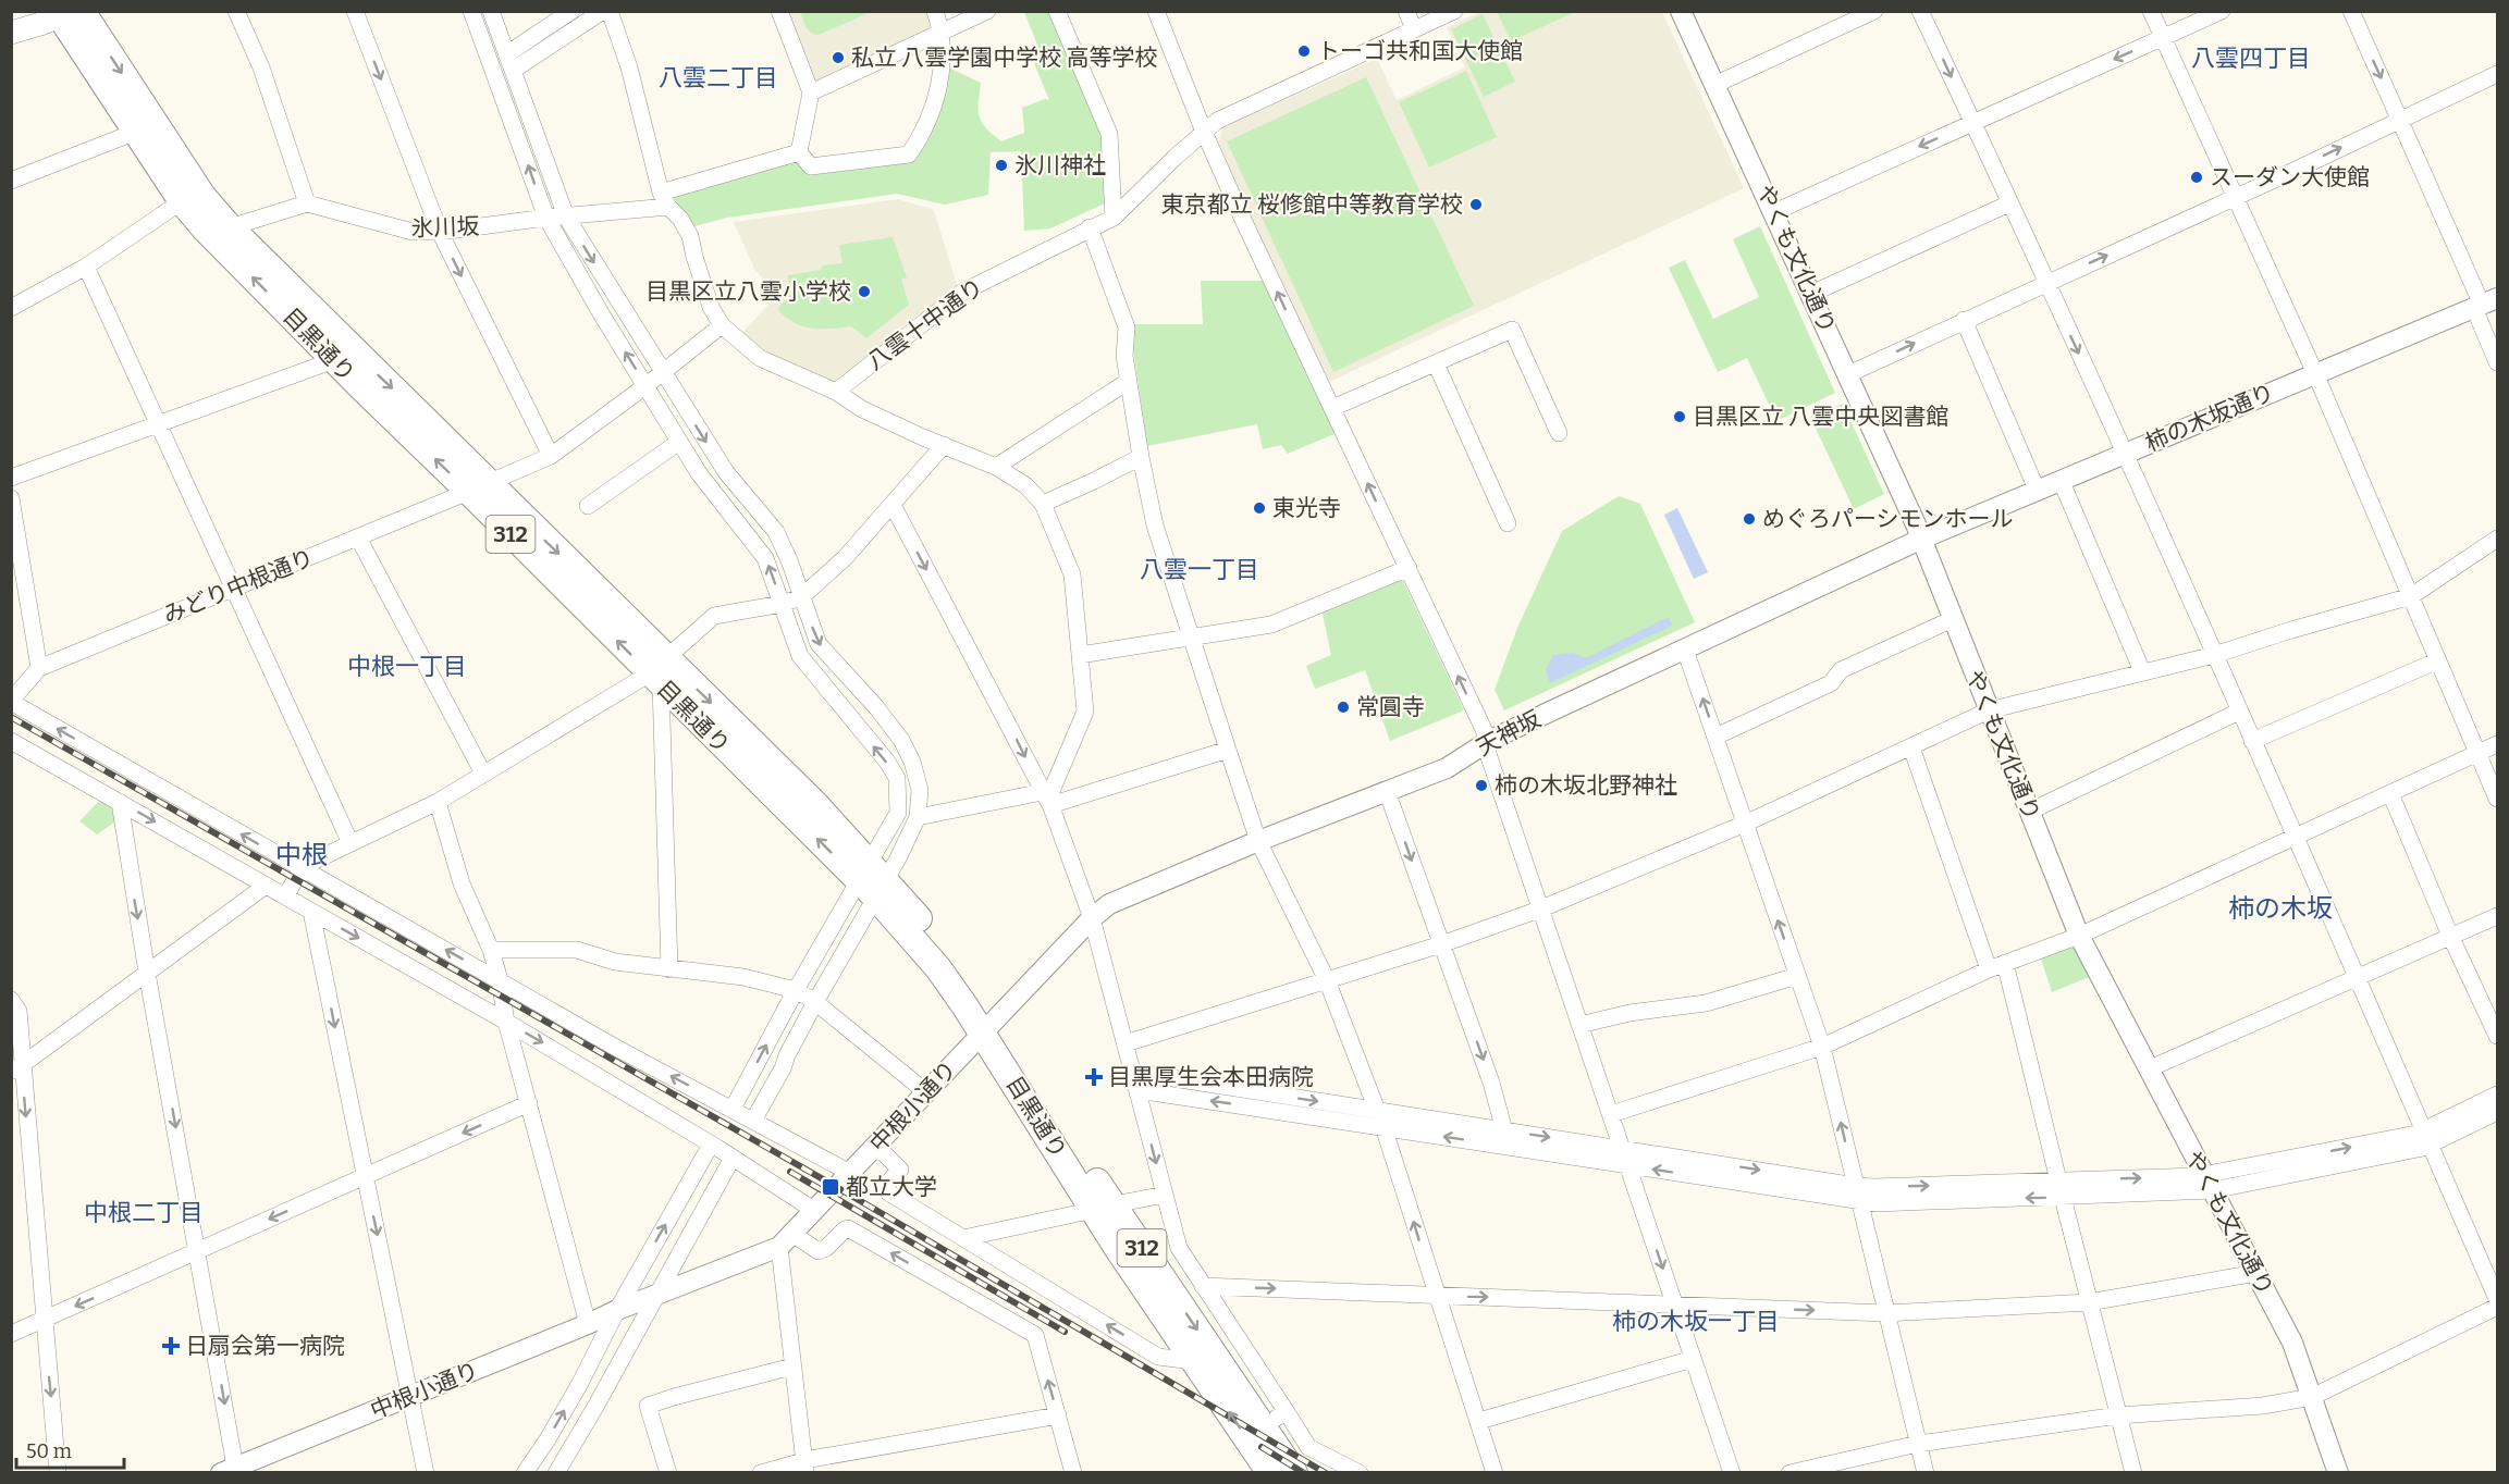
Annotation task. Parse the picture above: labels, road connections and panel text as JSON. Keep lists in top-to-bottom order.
{
  "streets": {
    "main road": ["目黒通り", "312"],
    "street": [
      "氷川坂",
      "やくも文化通り",
      "八雲十中通り",
      "柿の木坂通り",
      "みどり中根通り",
      "天神坂",
      "中根小通り"
    ]
  },
  "crossings": [
    ["やくも文化通り", "柿の木坂通り"],
    ["やくも文化通り", "天神坂"],
    ["目黒通り", "みどり中根通り"],
    ["目黒通り", "中根小通り"],
    ["柿の木坂通り", "天神坂"]
  ],
  "districts": [
    "八雲四丁目",
    "八雲二丁目",
    "八雲一丁目",
    "中根一丁目",
    "中根",
    "柿の木坂",
    "中根二丁目",
    "柿の木坂一丁目"
  ],
  "places": {
    "other": [
      "トーゴ共和国大使館",
      "私立 八雲学園中学校 高等学校",
      "氷川神社",
      "スーダン大使館",
      "東京都立 桜修館中等教育学校",
      "目黒区立八雲小学校",
      "目黒区立 八雲中央図書館",
      "東光寺",
      "めぐろパーシモンホール",
      "常圓寺",
      "柿の木坂北野神社"
    ],
    "health": ["目黒厚生会本田病院", "日扇会第一病院"],
    "transit": ["都立大学"]
  },
  "scale_bar": "50 m"
}
